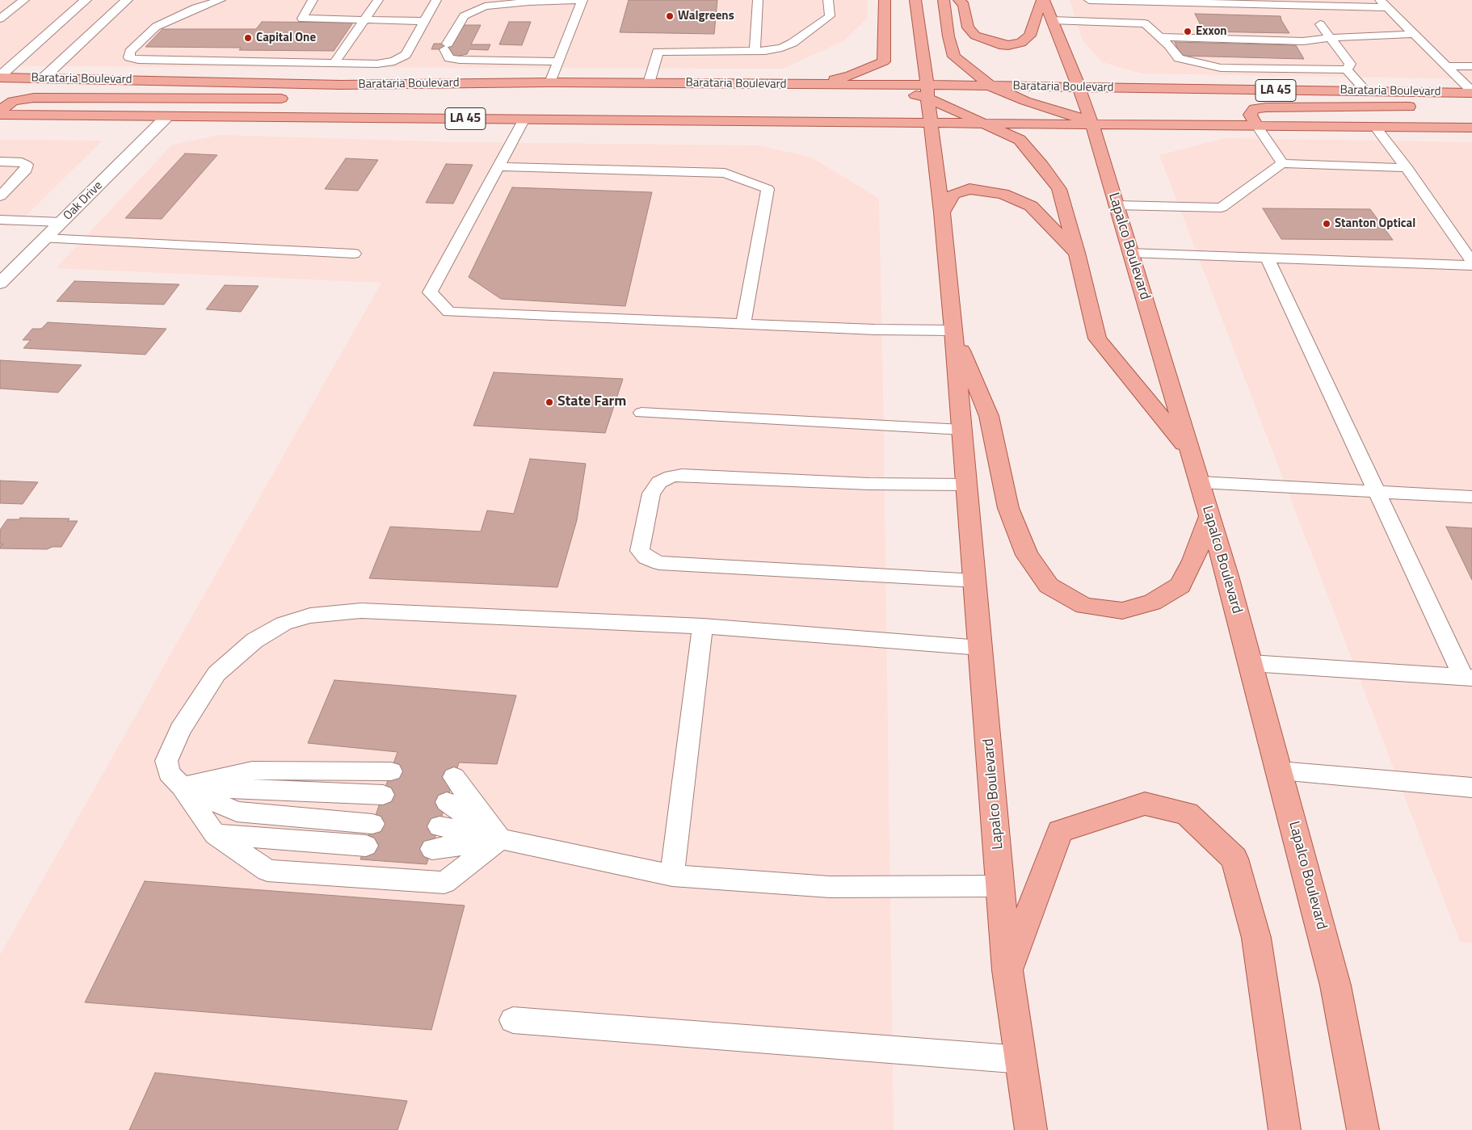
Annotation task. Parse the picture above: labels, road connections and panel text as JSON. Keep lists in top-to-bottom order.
{
  "streets": {
    "main road": ["Barataria Boulevard", "LA 45", "Lapalco Boulevard"],
    "street": ["Oak Drive"]
  },
  "crossings": [
    ["Barataria Boulevard", "Lapalco Boulevard"],
    ["LA 45", "Oak Drive"],
    ["LA 45", "Lapalco Boulevard"]
  ],
  "places": [
    "Walgreens",
    "Exxon",
    "Capital One",
    "Stanton Optical",
    "State Farm"
  ]
}
